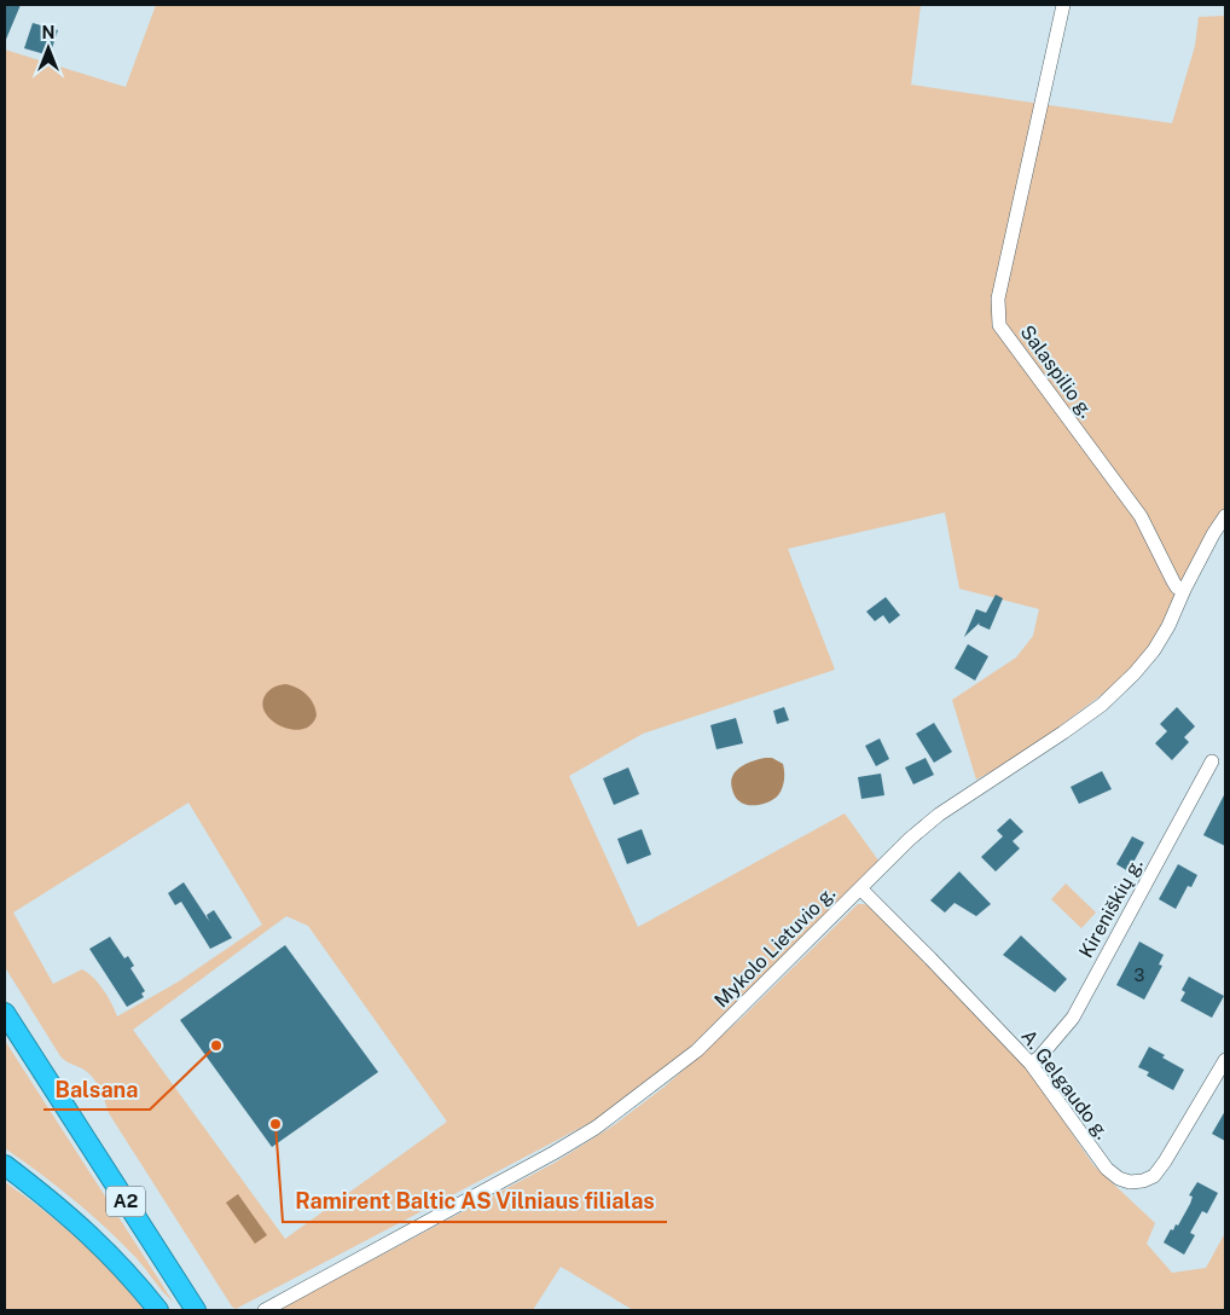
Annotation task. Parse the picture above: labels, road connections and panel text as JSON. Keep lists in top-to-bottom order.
{
  "streets": {
    "highway": ["A2"],
    "street": [
      "Salaspilio g.",
      "Kireniškių g.",
      "Mykolo Lietuvio g.",
      "A. Gelgaudo g."
    ]
  },
  "crossings": [
    ["Salaspilio g.", "Mykolo Lietuvio g."],
    ["Kireniškių g.", "A. Gelgaudo g."],
    ["Mykolo Lietuvio g.", "A. Gelgaudo g."]
  ],
  "places": ["Balsana", "Ramirent Baltic AS Vilniaus filialas"],
  "house_numbers": ["3"],
  "north": "top"
}
